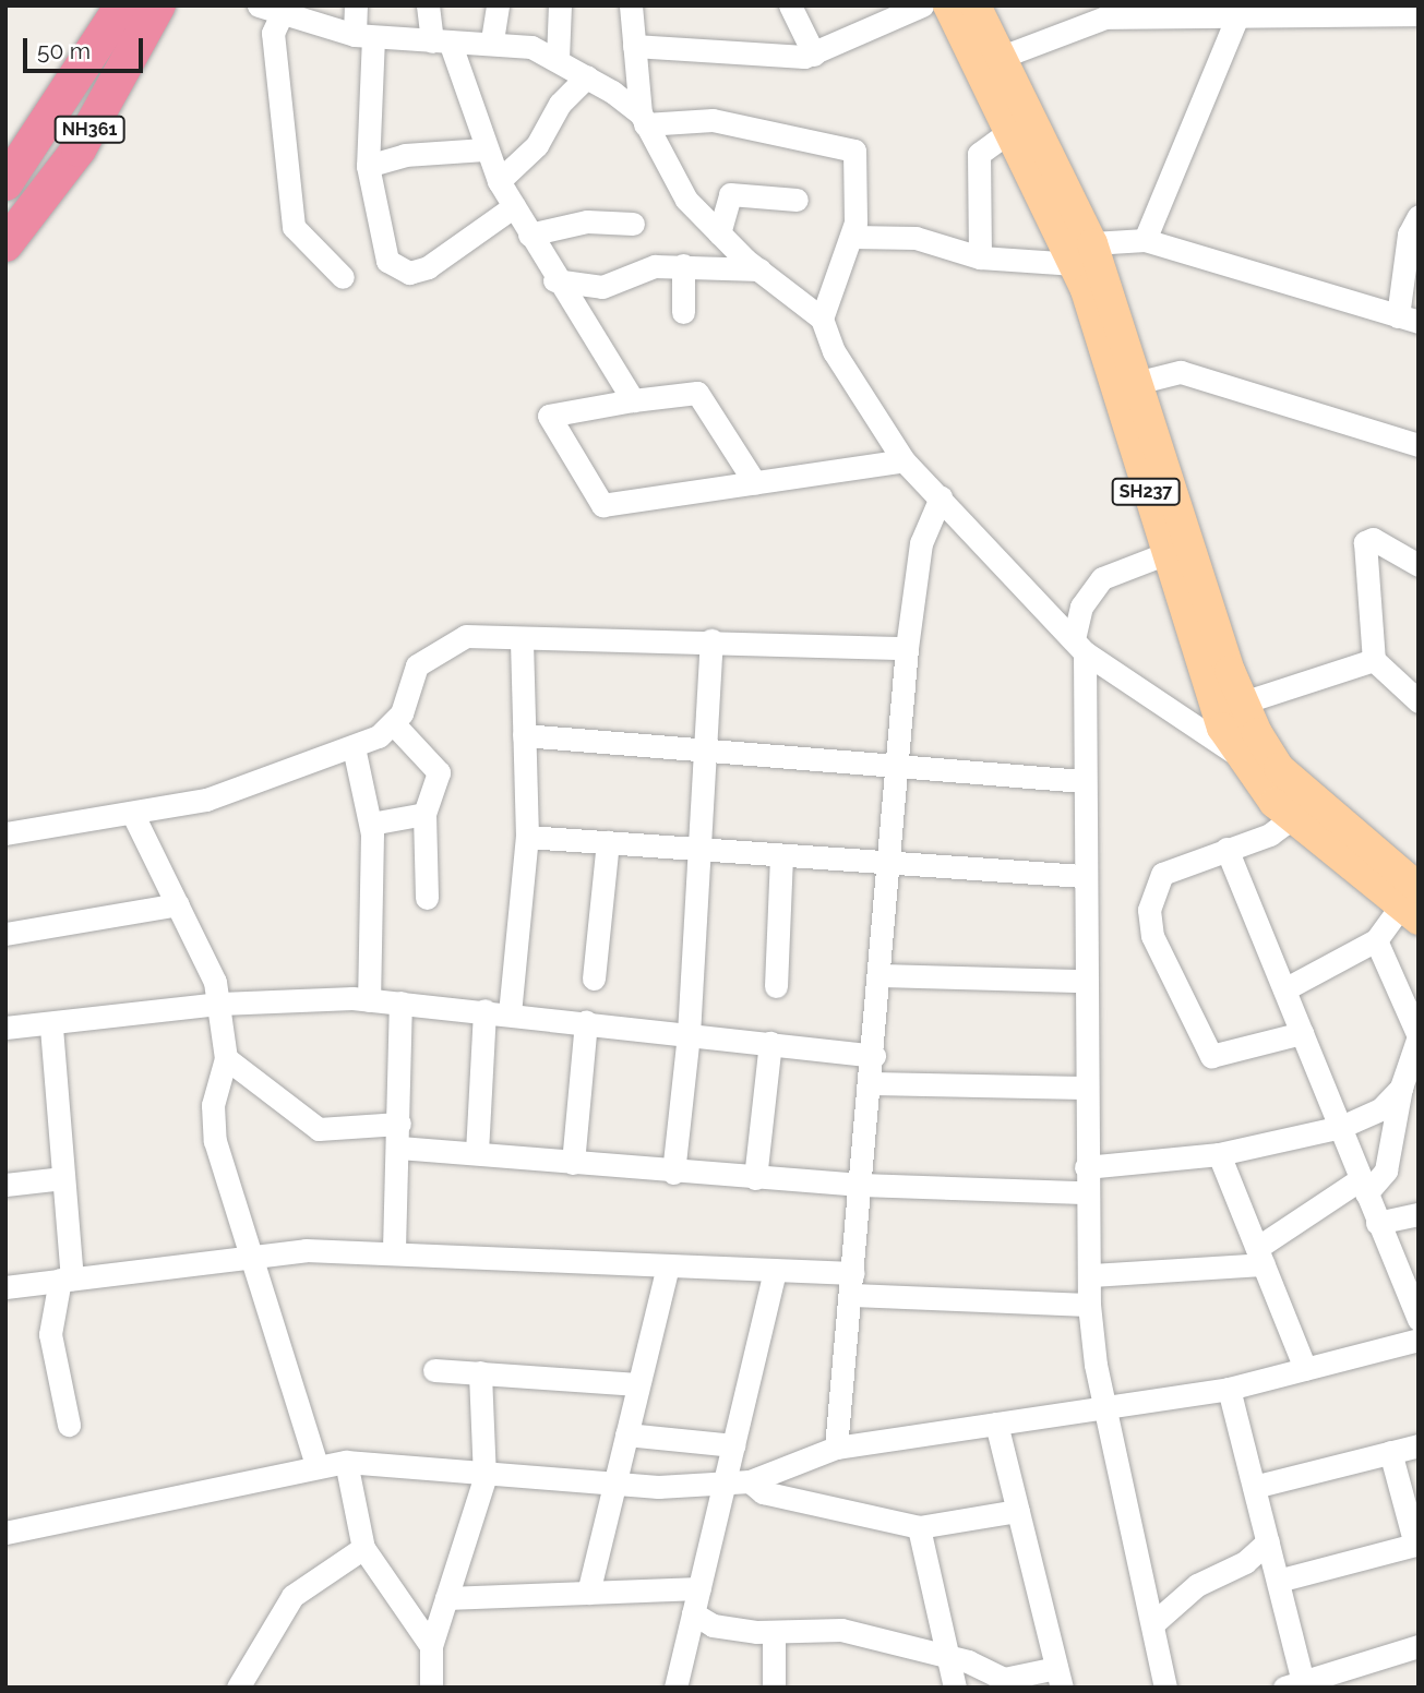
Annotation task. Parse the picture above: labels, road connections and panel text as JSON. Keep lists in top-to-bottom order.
{
  "streets": {
    "highway": ["NH361"],
    "main road": ["SH237"]
  },
  "scale_bar": "50 m"
}
